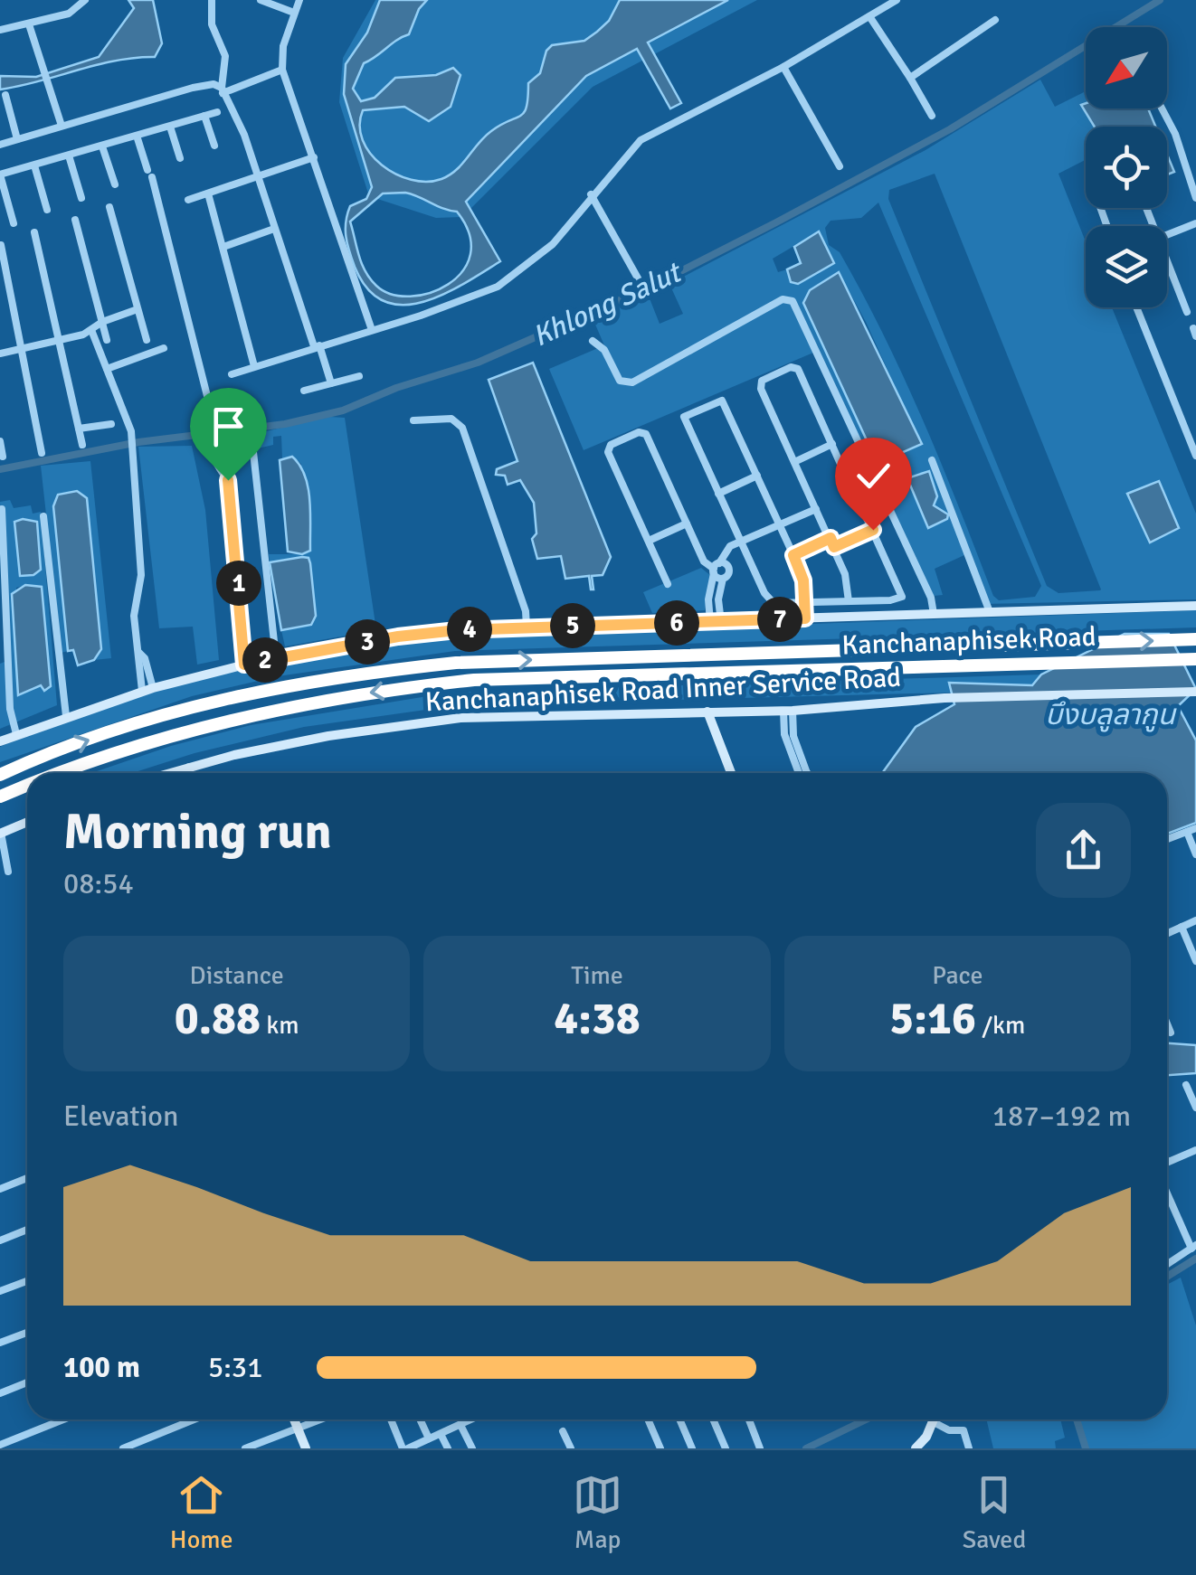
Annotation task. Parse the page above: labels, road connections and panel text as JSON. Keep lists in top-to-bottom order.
{
  "streets": {
    "highway": ["Kanchanaphisek Road"],
    "main road": ["Kanchanaphisek Road Inner Service Road"]
  },
  "water": ["Khlong Salut", "บึงบลูลากูน"],
  "north": "bottom left",
  "page": {
    "pins": [
      "1",
      "7",
      "6",
      "5",
      "4",
      "3",
      "2"
    ],
    "heading": ["Morning run", "08:54"],
    "stats": [
      ["Distance", "0.88 km"],
      ["Time", "4:38"],
      ["Pace", "5:16 /km"]
    ],
    "chart": ["Elevation", "187–192 m"],
    "list": [
      {
        "name": "100 m",
        "note": "5:31"
      }
    ],
    "tabs": ["Home", "Map", "Saved"]
  }
}
